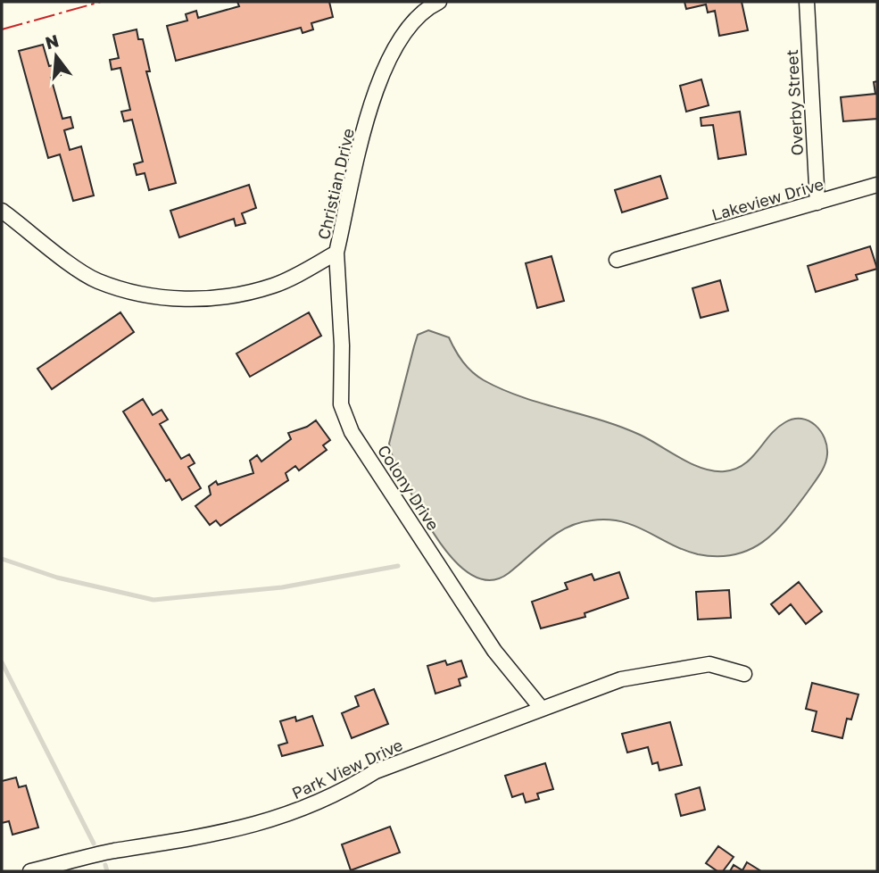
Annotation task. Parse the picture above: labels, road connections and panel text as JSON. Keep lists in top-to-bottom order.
{
  "streets": {
    "street": [
      "Overby Street",
      "Christian Drive",
      "Lakeview Drive",
      "Colony Drive",
      "Park View Drive"
    ]
  },
  "crossings": [
    ["Overby Street", "Lakeview Drive"],
    ["Christian Drive", "Colony Drive"],
    ["Colony Drive", "Park View Drive"]
  ],
  "north": "top"
}
